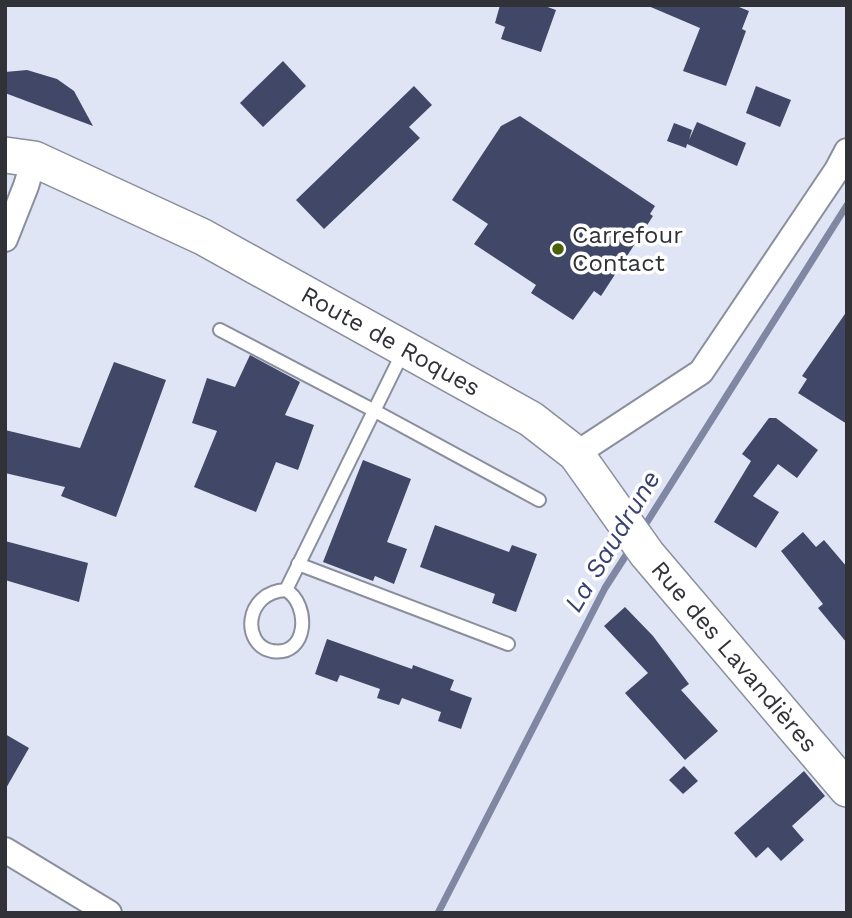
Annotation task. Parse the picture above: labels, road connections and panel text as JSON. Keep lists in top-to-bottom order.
{
  "streets": {
    "street": ["Route de Roques", "Rue des Lavandières"]
  },
  "crossings": [
    ["Route de Roques", "Rue des Lavandières"]
  ],
  "water": ["La Saudrune"],
  "places": ["Carrefour Contact"]
}
